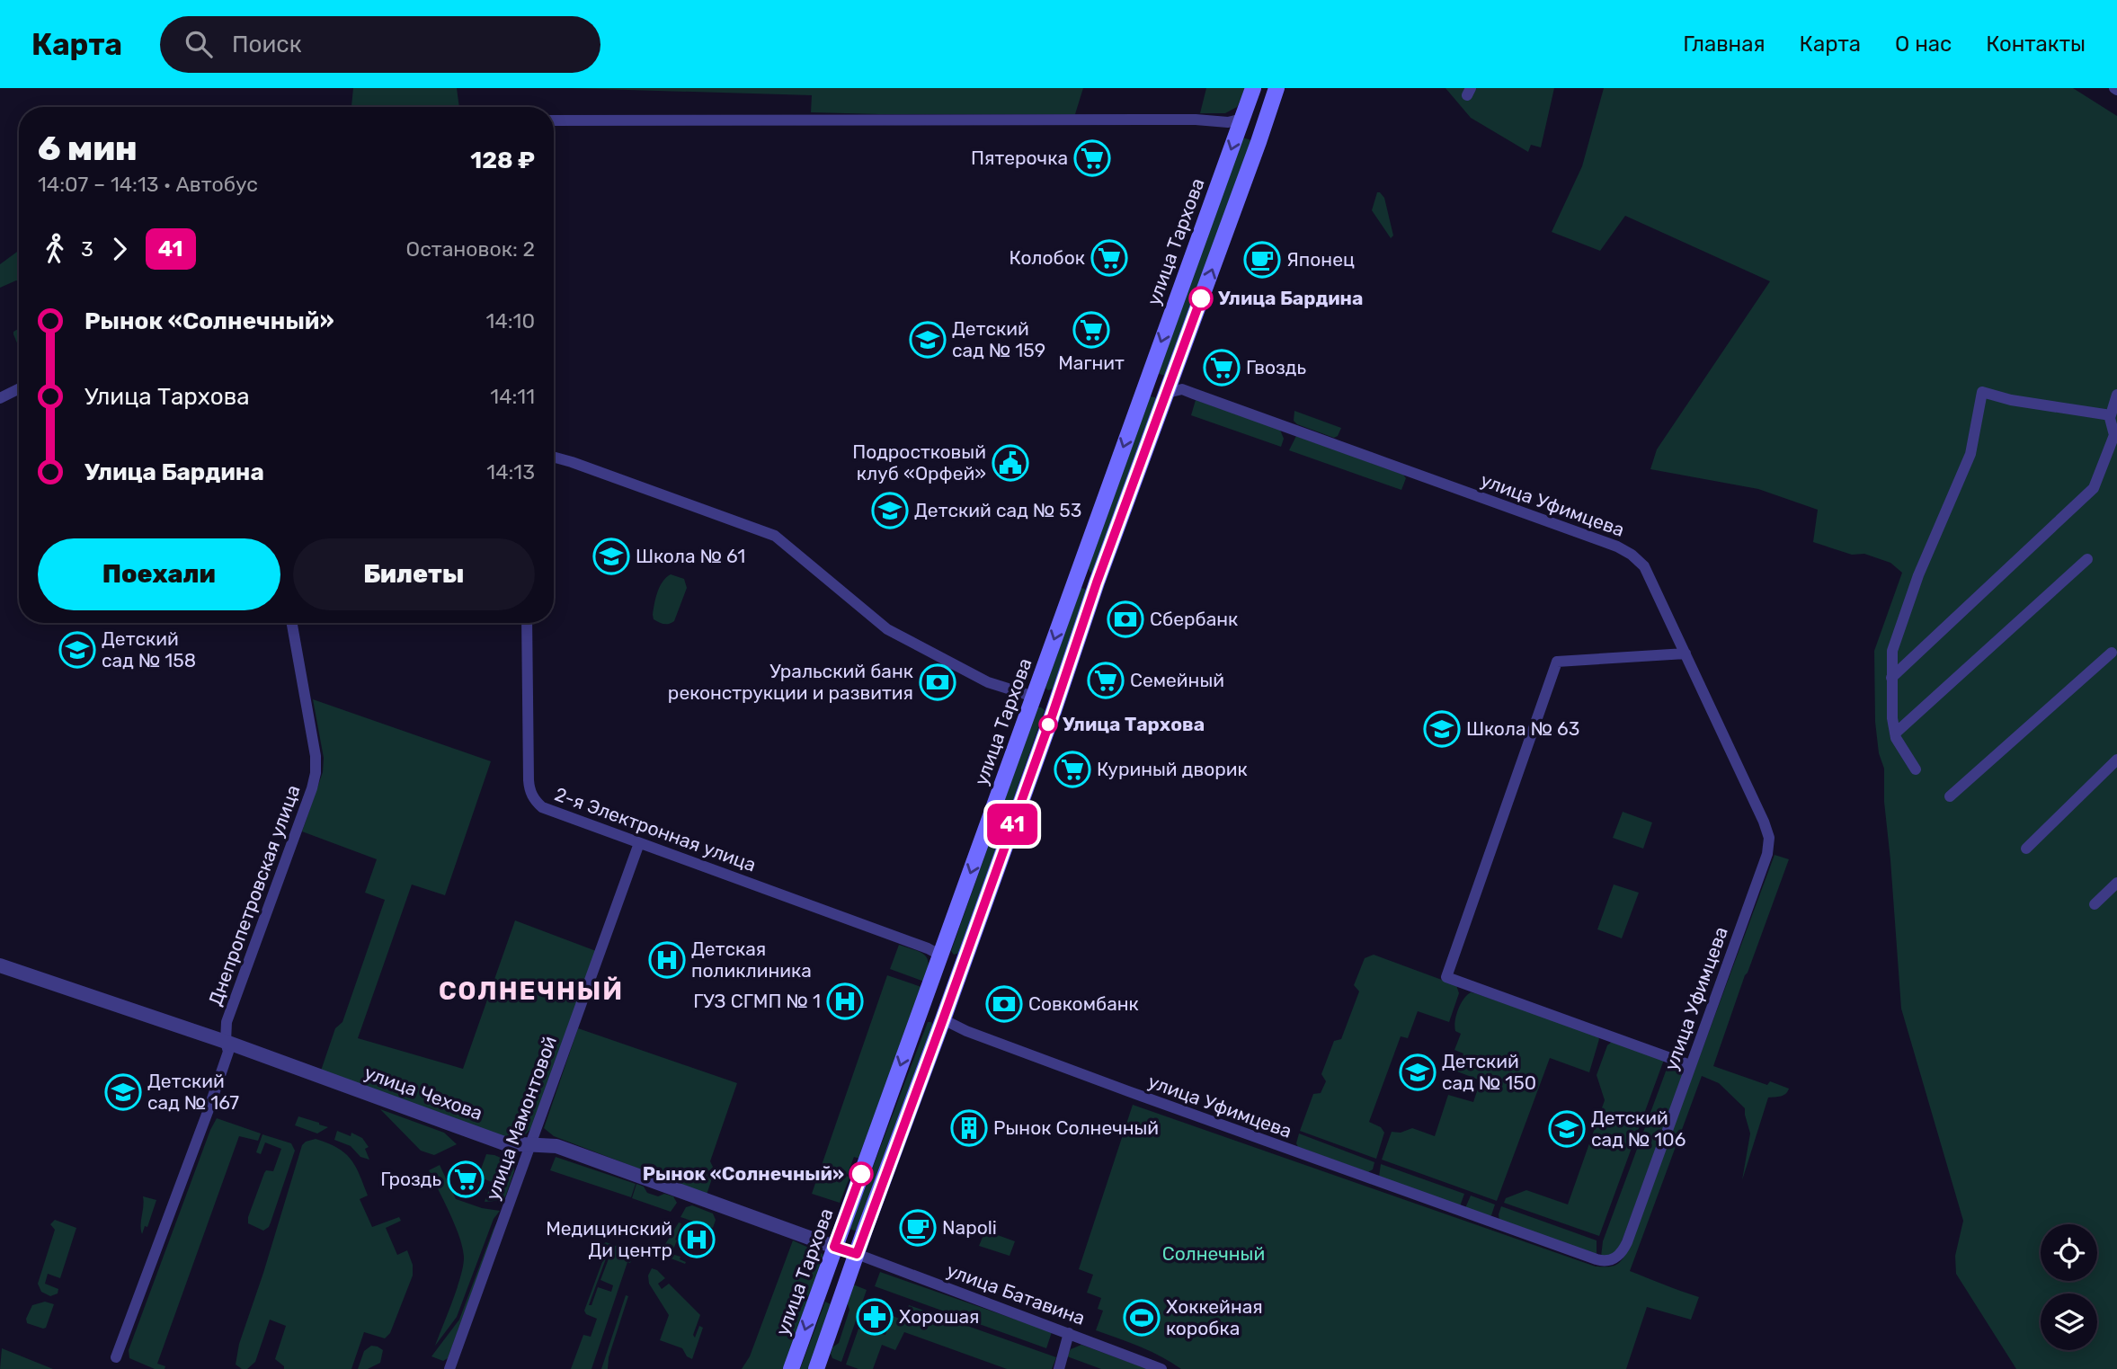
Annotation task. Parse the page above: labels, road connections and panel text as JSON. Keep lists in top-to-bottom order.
{
  "streets": {
    "main road": ["улица Тархова"],
    "street": [
      "улица Уфимцева",
      "2-я Электронная улица",
      "Днепропетровская улица",
      "улица Чехова",
      "улица Мамонтовой",
      "улица Батавина"
    ]
  },
  "crossings": [
    ["улица Тархова", "2-я Электронная улица"],
    ["улица Тархова", "улица Чехова"],
    ["2-я Электронная улица", "улица Мамонтовой"],
    ["Днепропетровская улица", "улица Чехова"],
    ["улица Чехова", "улица Мамонтовой"]
  ],
  "districts": ["СОЛНЕЧНЫЙ"],
  "parks": ["Солнечный"],
  "places": {
    "supermarket": [
      "Пятерочка",
      "Колобок",
      "Магнит",
      "Гвоздь",
      "Семейный",
      "Куриный дворик",
      "Гроздь"
    ],
    "cafe": ["Японец", "Napoli"],
    "other": ["Улица Бардина", "Улица Тархова", "Рынок «Солнечный»"],
    "school or university": [
      "Детский сад № 159",
      "Детский сад № 53",
      "Школа № 61",
      "Детский сад № 158",
      "Школа № 63",
      "Детский сад № 150",
      "Детский сад № 167",
      "Детский сад № 106"
    ],
    "public building": ["Подростковый клуб «Орфей»"],
    "bank": ["Сбербанк", "Уральский банк реконструкции и развития", "Совкомбанк"],
    "hospital": ["Детская поликлиника", "ГУЗ СГМП № 1", "Медицинский Ди центр"],
    "building": ["Рынок Солнечный"],
    "pharmacy": ["Хорошая"],
    "sports": ["Хоккейная коробка"]
  },
  "lines": ["bus line 41"],
  "page": {
    "header": "Карта",
    "search": "Поиск",
    "nav": [
      "Главная",
      "Карта",
      "О нас",
      "Контакты"
    ],
    "on_map": "41",
    "heading": ["6 мин", "14:07 – 14:13 · Автобус", "128 ₽"],
    "legs": ["3", "41", "Остановок: 2"],
    "list": [
      {
        "name": "Рынок «Солнечный»",
        "value": "14:10"
      },
      {
        "name": "Улица Тархова",
        "value": "14:11"
      },
      {
        "name": "Улица Бардина",
        "value": "14:13"
      }
    ],
    "buttons": ["Поехали", "Билеты"]
  }
}
